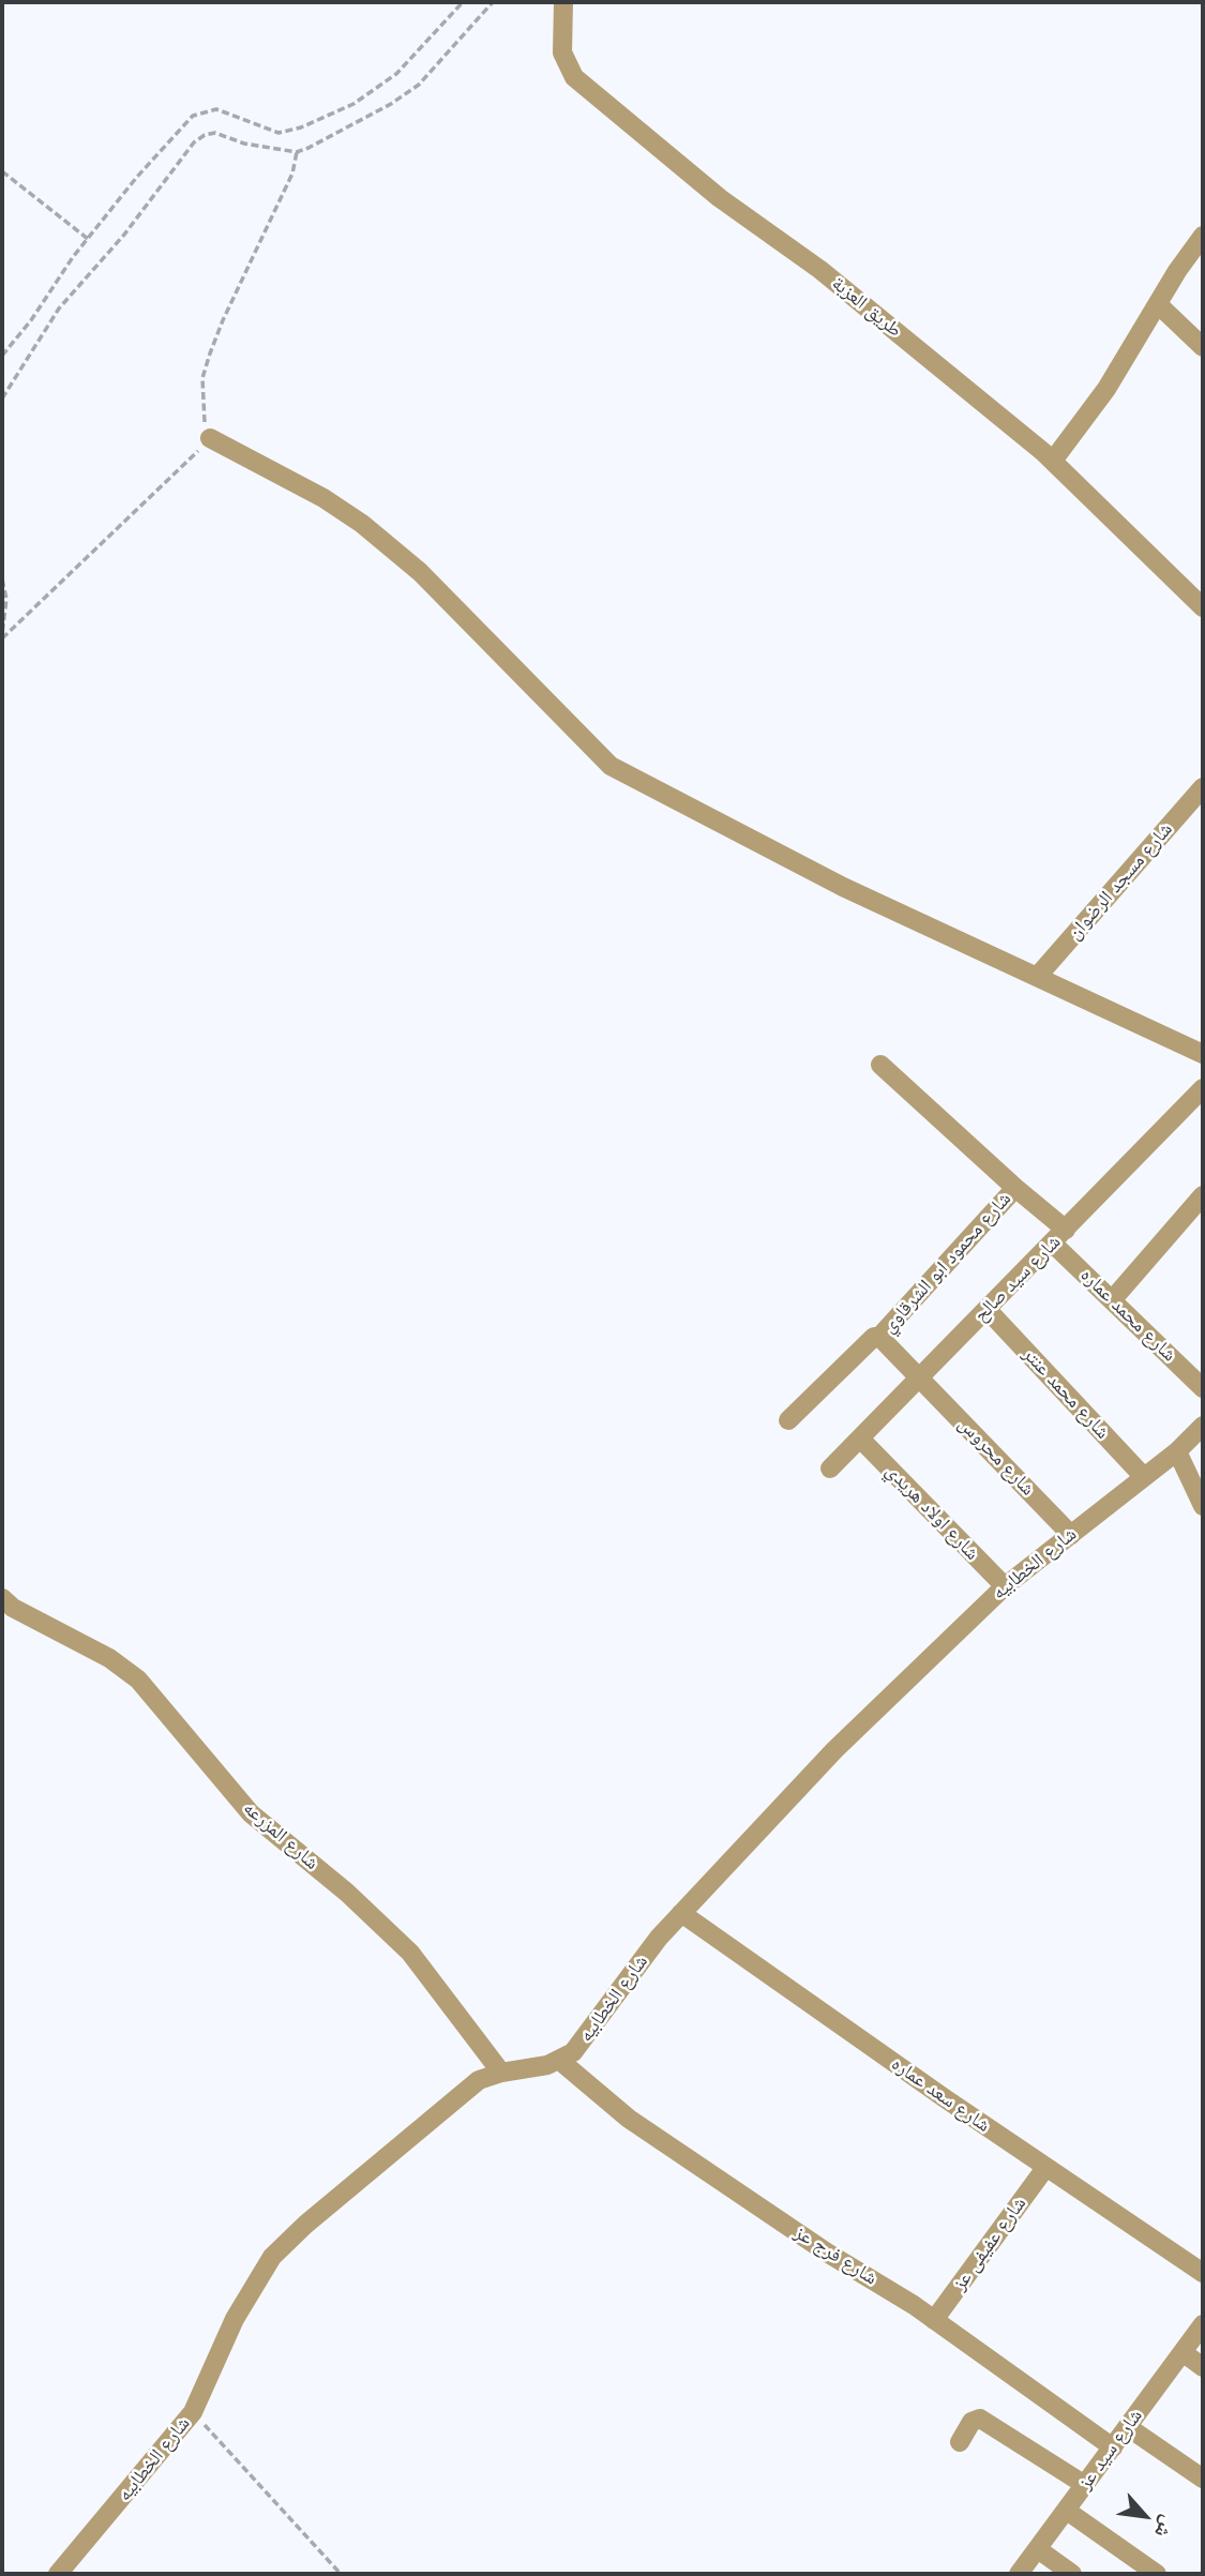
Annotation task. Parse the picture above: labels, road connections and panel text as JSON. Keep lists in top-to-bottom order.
{
  "streets": {
    "street": [
      "طريق العزبة",
      "شارع مسجد الرضوان",
      "شارع محمود ابو الشرقاوي",
      "شارع سيد صالح",
      "شارع محمد عماره",
      "شارع محمد عنتر",
      "شارع محروس",
      "شارع اولاد هريدي",
      "شارع الخطابيه",
      "شارع المزرعه",
      "شارع سعد عماره",
      "شارع عفيفى عز",
      "شارع فرج عز",
      "شارع سيد عز"
    ]
  },
  "crossings": [
    ["شارع محمود ابو الشرقاوي", "شارع محمد عماره"],
    ["شارع محمود ابو الشرقاوي", "شارع محروس"],
    ["شارع سيد صالح", "شارع محمد عماره"],
    ["شارع سيد صالح", "شارع محمد عنتر"],
    ["شارع سيد صالح", "شارع محروس"],
    ["شارع سيد صالح", "شارع اولاد هريدي"],
    ["شارع محمد عنتر", "شارع الخطابيه"],
    ["شارع محروس", "شارع الخطابيه"],
    ["شارع اولاد هريدي", "شارع الخطابيه"],
    ["شارع الخطابيه", "شارع المزرعه"],
    ["شارع الخطابيه", "شارع سعد عماره"],
    ["شارع الخطابيه", "شارع فرج عز"],
    ["شارع سعد عماره", "شارع عفيفى عز"],
    ["شارع عفيفى عز", "شارع فرج عز"],
    ["شارع فرج عز", "شارع سيد عز"]
  ],
  "north": "bottom right"
}
